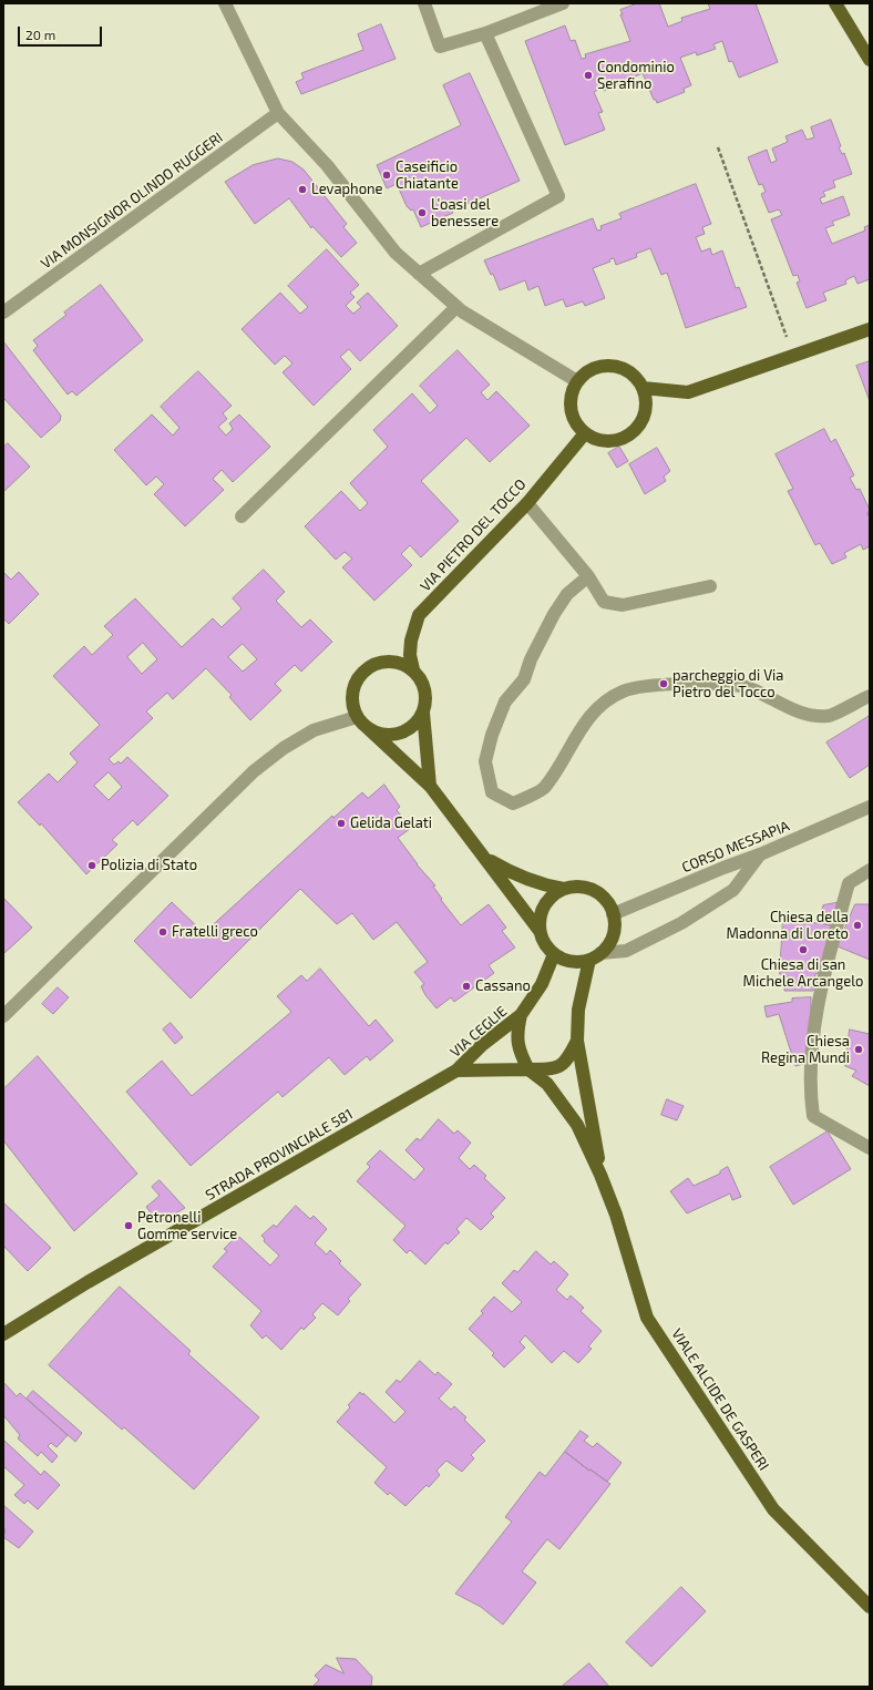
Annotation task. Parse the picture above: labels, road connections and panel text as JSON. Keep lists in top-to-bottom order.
{
  "streets": {
    "main road": [
      "VIA PIETRO DEL TOCCO",
      "VIA CEGLIE",
      "STRADA PROVINCIALE 581",
      "VIALE ALCIDE DE GASPERI"
    ],
    "street": ["VIA MONSIGNOR OLINDO RUGGERI", "CORSO MESSAPIA"]
  },
  "crossings": [
    ["CORSO MESSAPIA", "VIA CEGLIE"],
    ["CORSO MESSAPIA", "VIALE ALCIDE DE GASPERI"],
    ["VIA CEGLIE", "STRADA PROVINCIALE 581"],
    ["VIA CEGLIE", "VIALE ALCIDE DE GASPERI"]
  ],
  "places": [
    "Condominio Serafino",
    "Caseificio Chiatante",
    "Levaphone",
    "L'oasi del benessere",
    "parcheggio di Via Pietro del Tocco",
    "Gelida Gelati",
    "Polizia di Stato",
    "Chiesa della Madonna di Loreto",
    "Fratelli greco",
    "Chiesa di san Michele Arcangelo",
    "Cassano",
    "Chiesa Regina Mundi",
    "Petronelli Gomme service"
  ],
  "scale_bar": "20 m"
}
